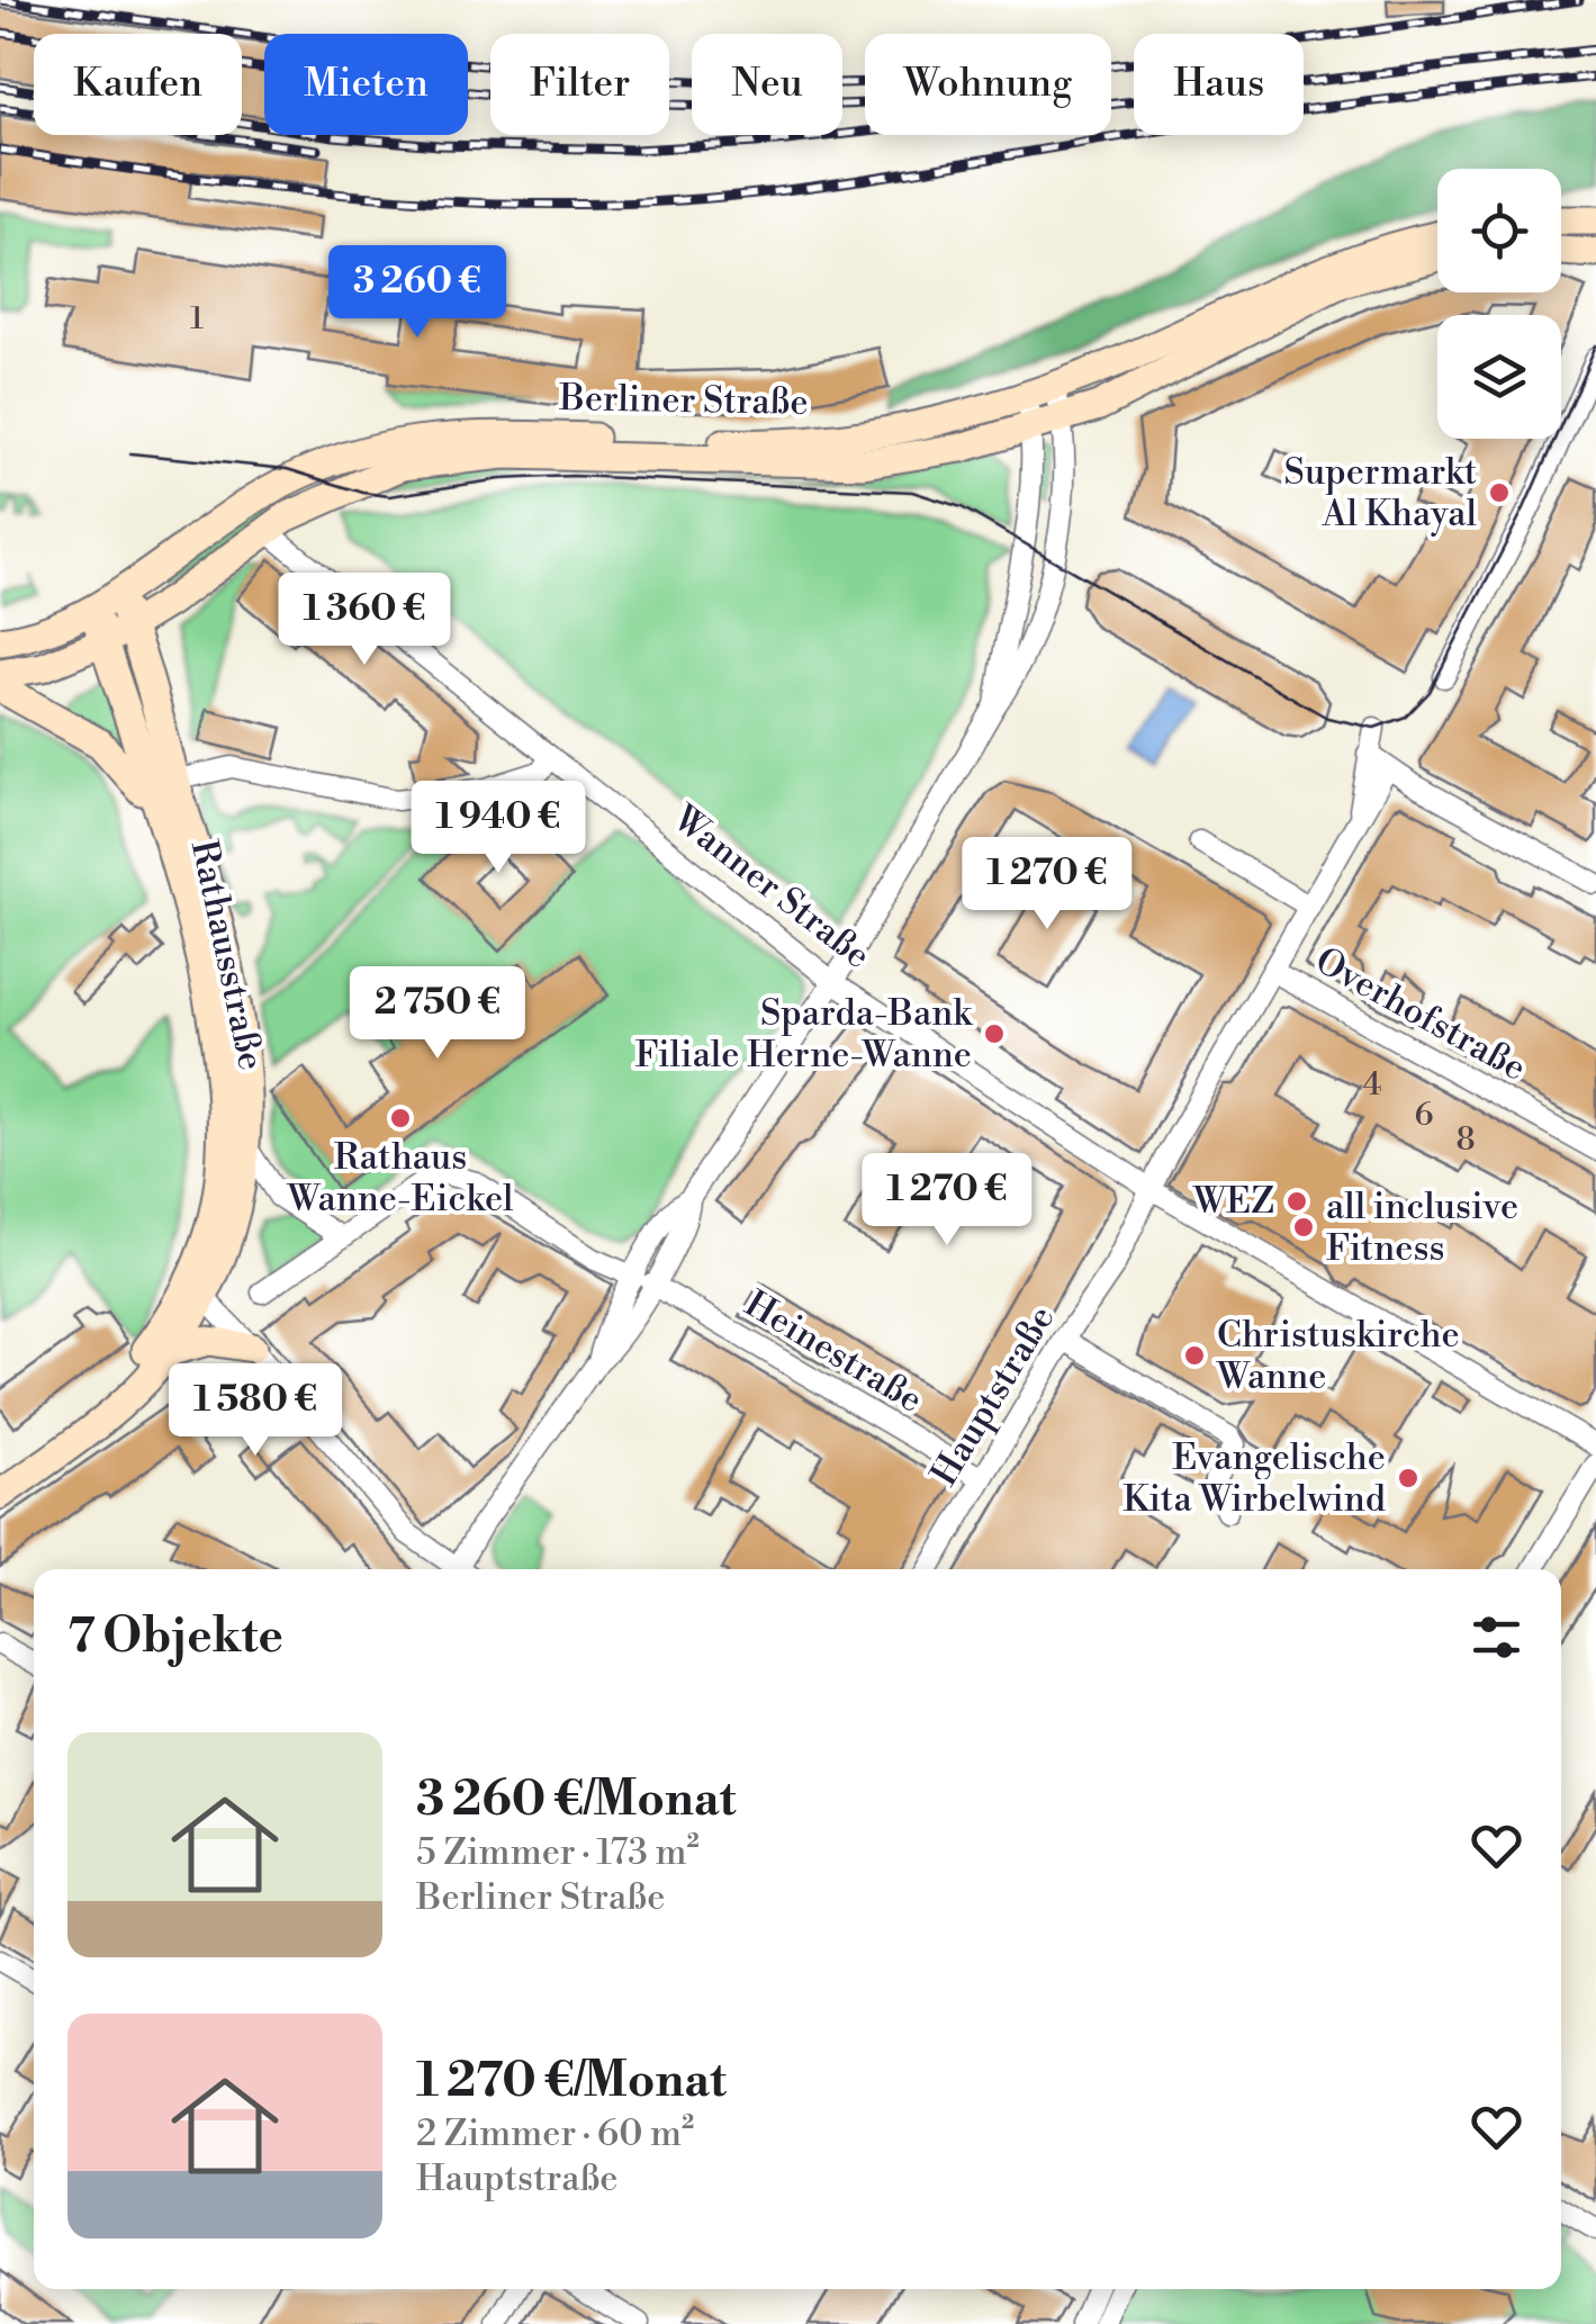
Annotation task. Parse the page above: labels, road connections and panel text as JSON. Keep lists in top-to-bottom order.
{
  "streets": {
    "main road": ["Berliner Straße", "Rathausstraße"],
    "street": [
      "Wanner Straße",
      "Overhofstraße",
      "Heinestraße",
      "Hauptstraße"
    ]
  },
  "crossings": [
    ["Berliner Straße", "Wanner Straße"],
    ["Berliner Straße", "Rathausstraße"],
    ["Wanner Straße", "Hauptstraße"],
    ["Overhofstraße", "Hauptstraße"],
    ["Heinestraße", "Hauptstraße"]
  ],
  "places": [
    "Supermarkt Al Khayal",
    "Sparda-Bank Filiale Herne-Wanne",
    "Rathaus Wanne-Eickel",
    "WEZ",
    "all inclusive Fitness",
    "Christuskirche Wanne",
    "Evangelische Kita Wirbelwind"
  ],
  "house_numbers": [
    "1",
    "4",
    "6",
    "8"
  ],
  "page": {
    "chip": [
      "Kaufen",
      "Mieten",
      "Filter",
      "Neu",
      "Wohnung",
      "Haus"
    ],
    "price": [
      "3 260 €",
      "1 360 €",
      "1 940 €",
      "1 270 €",
      "2 750 €",
      "1 270 €",
      "1 580 €"
    ],
    "heading": "7 Objekte",
    "list": [
      {
        "name": "3 260 €/Monat",
        "note": "5 Zimmer · 173 m² · Berliner Straße"
      },
      {
        "name": "1 270 €/Monat",
        "note": "2 Zimmer · 60 m² · Hauptstraße"
      }
    ]
  }
}
